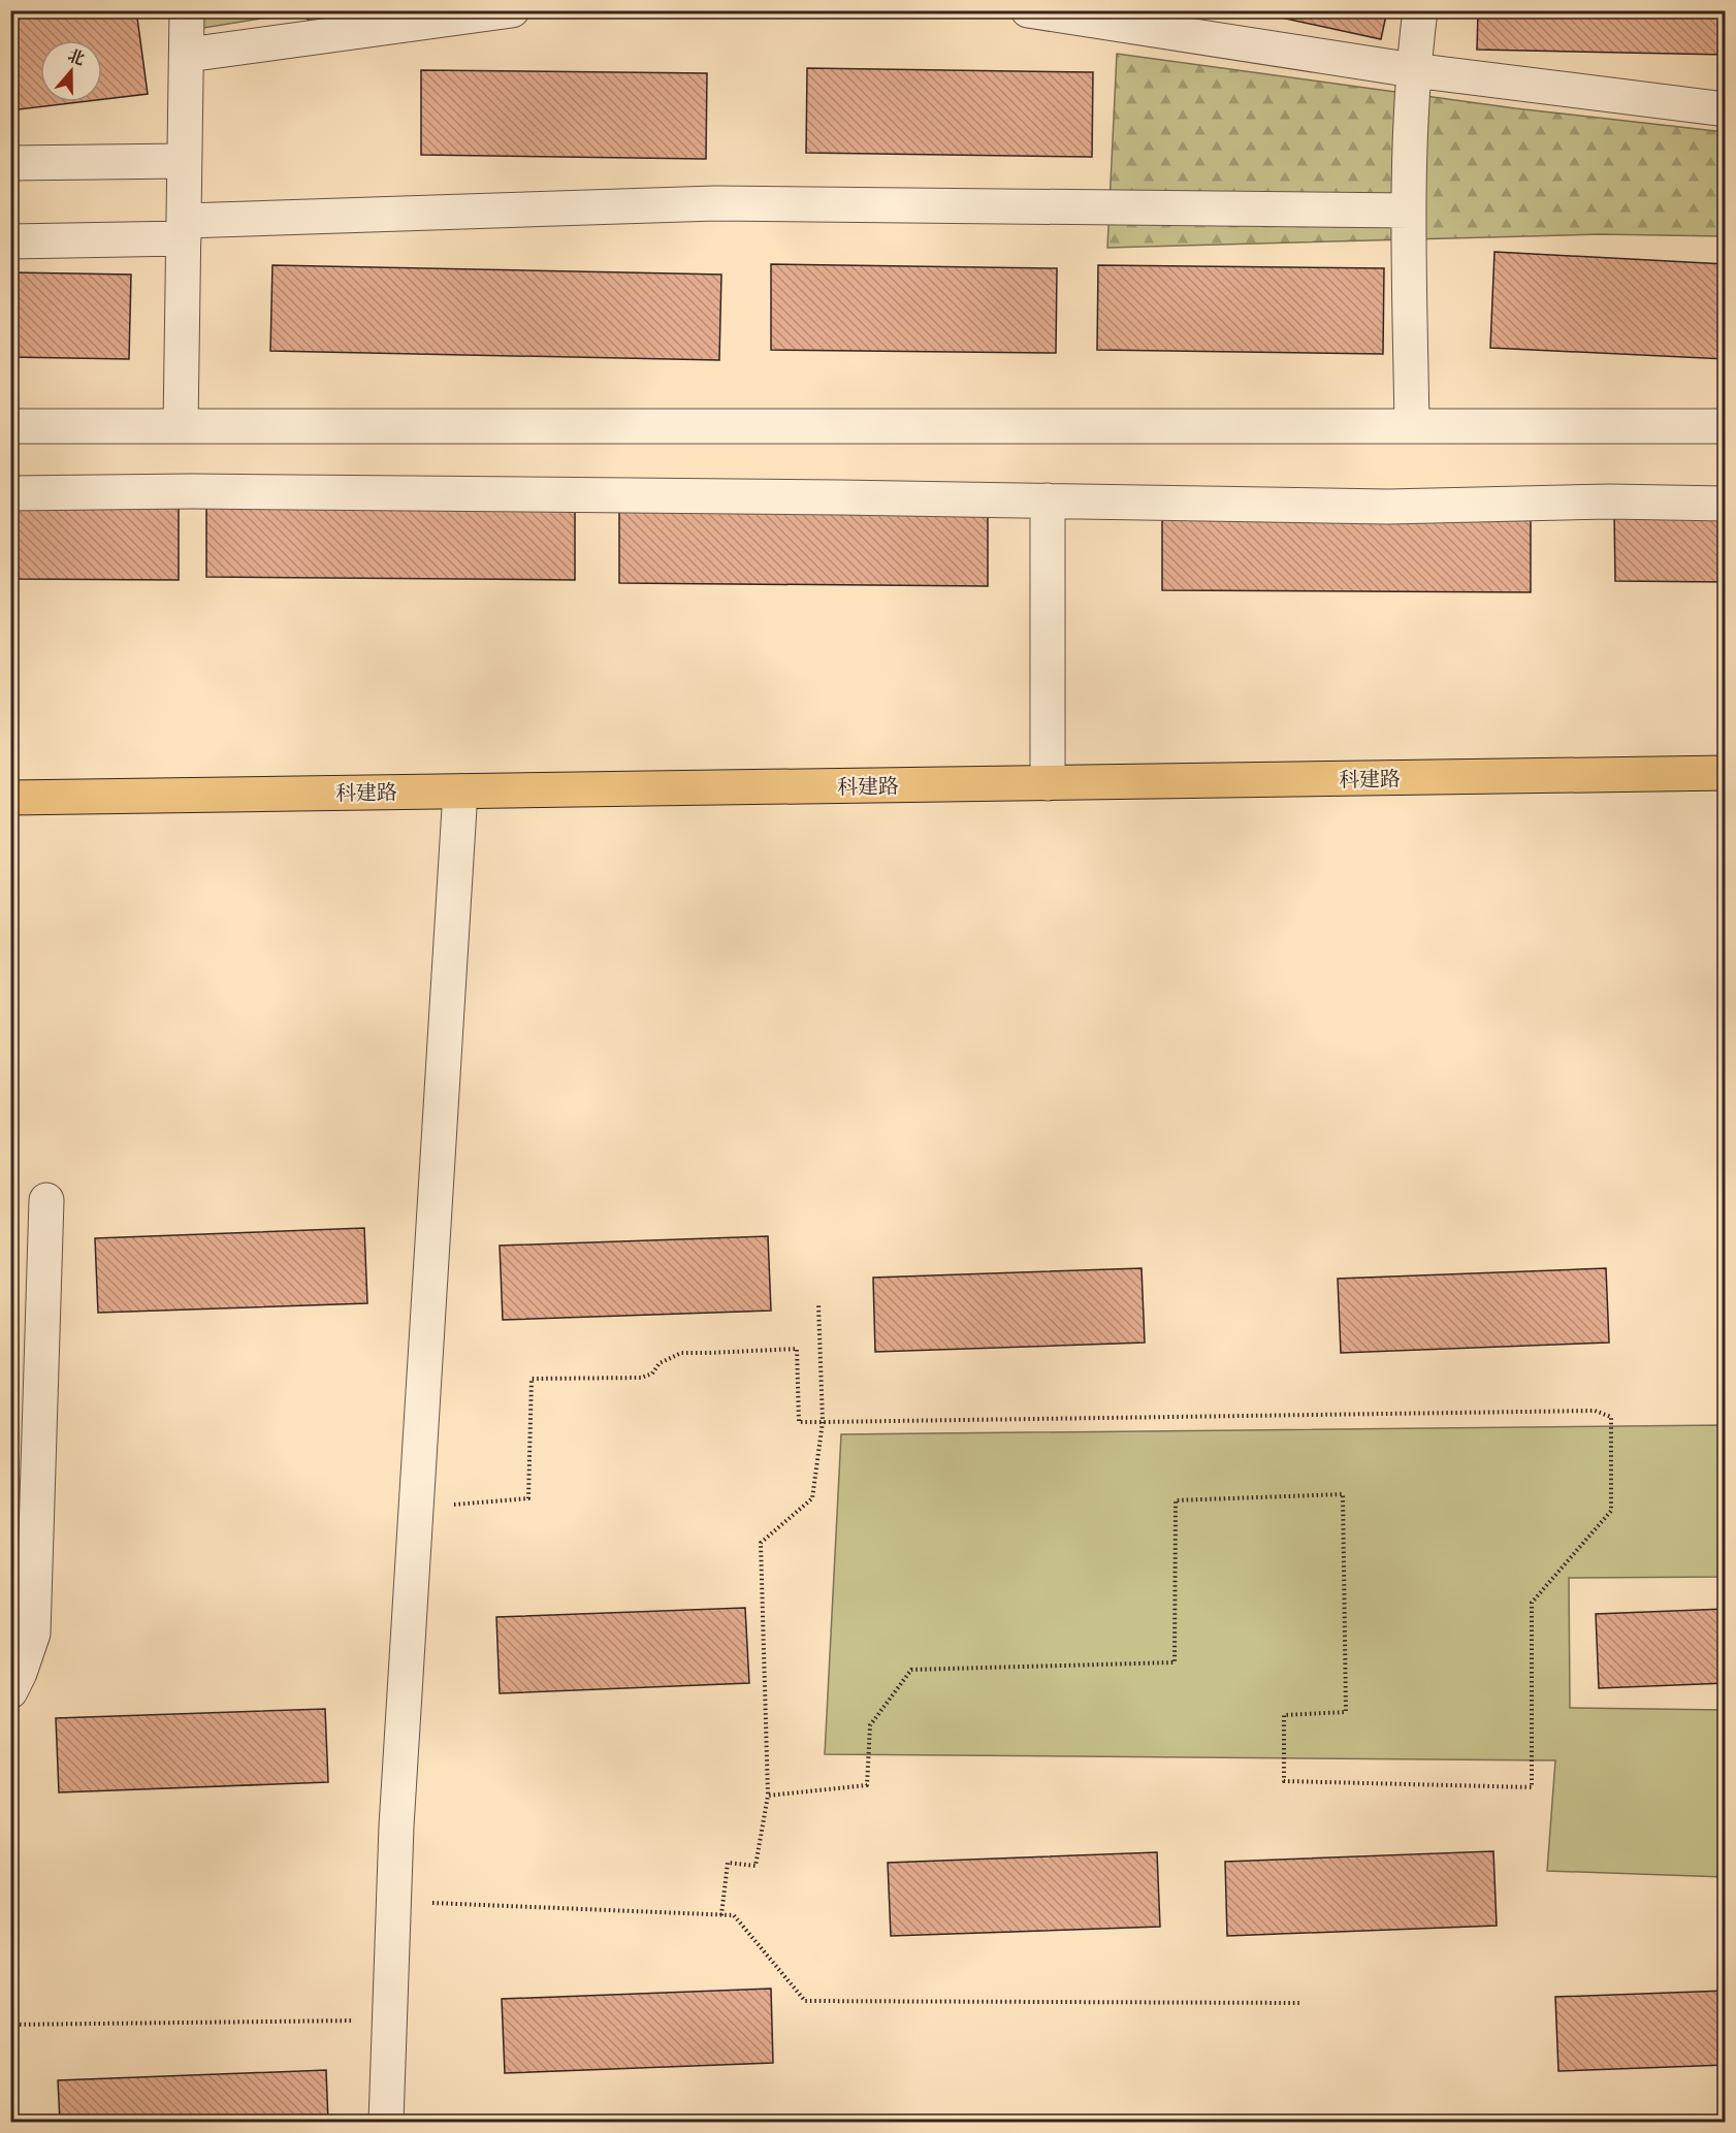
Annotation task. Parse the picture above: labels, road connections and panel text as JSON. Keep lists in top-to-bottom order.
{
  "streets": {
    "main road": ["科建路"]
  },
  "north": "top"
}
